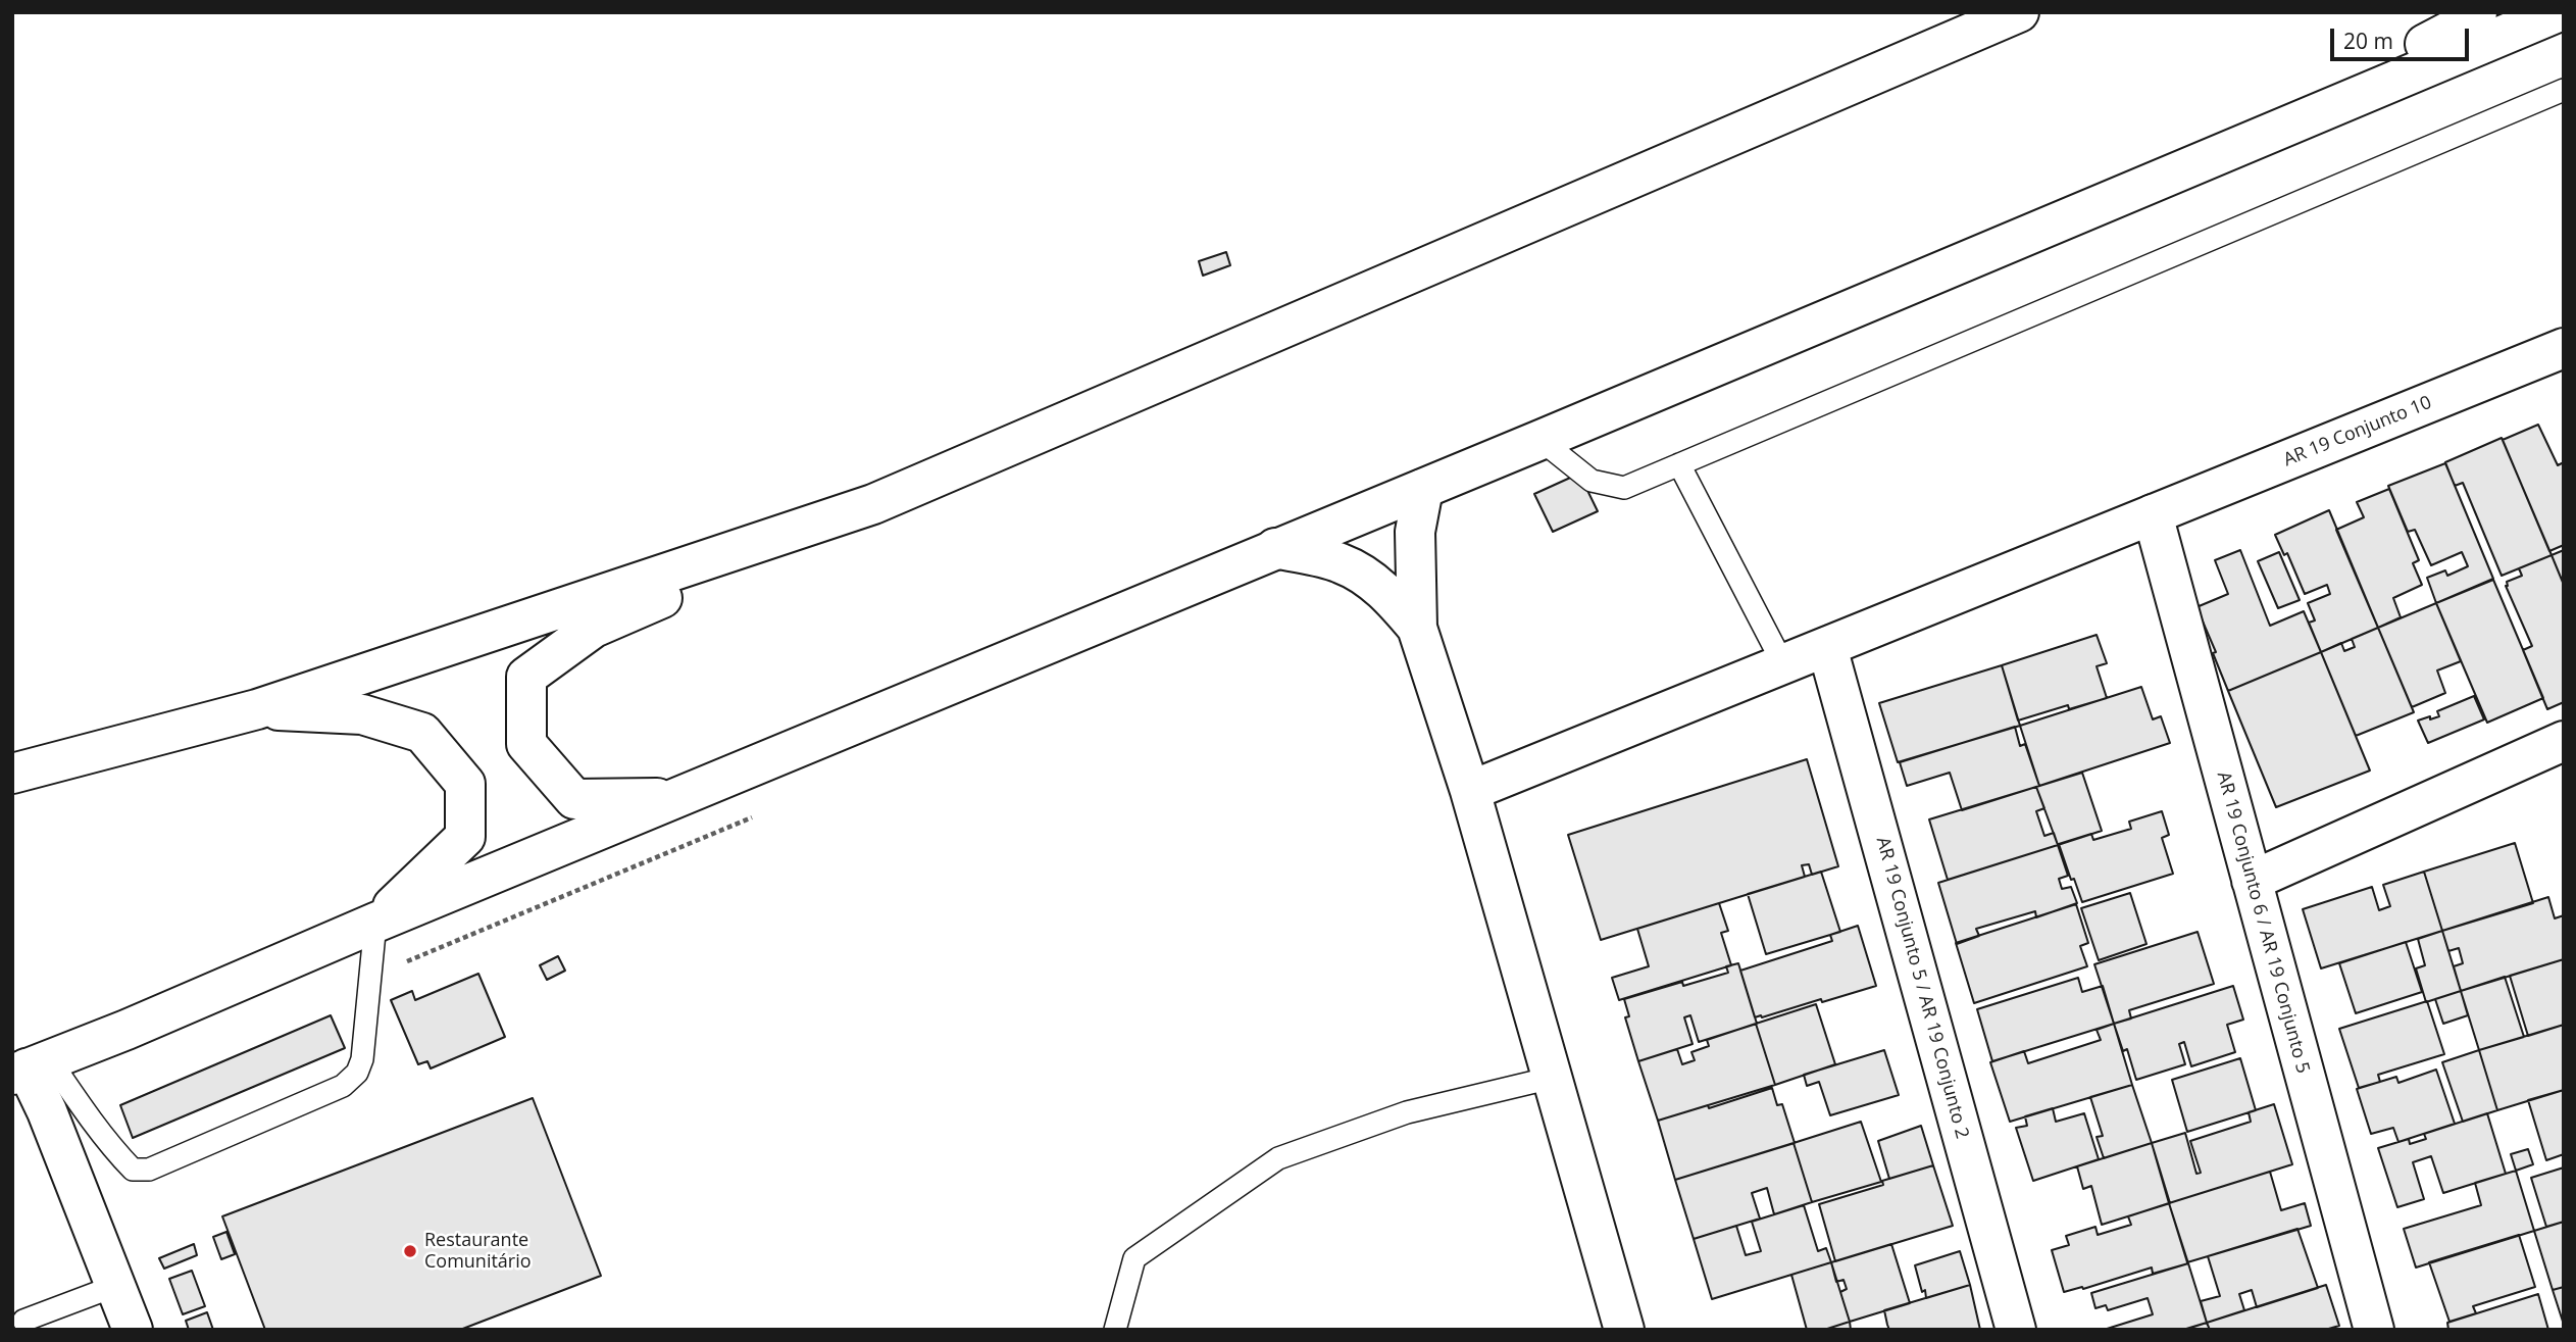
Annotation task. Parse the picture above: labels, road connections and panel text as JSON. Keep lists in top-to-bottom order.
{
  "streets": {
    "main road": ["AR 19 Conjunto 10", "AR 19 Conjunto 6 / AR 19 Conjunto 5", "AR 19 Conjunto 5 / AR 19 Conjunto 2"]
  },
  "crossings": [
    ["AR 19 Conjunto 10", "AR 19 Conjunto 6 / AR 19 Conjunto 5"],
    ["AR 19 Conjunto 10", "AR 19 Conjunto 5 / AR 19 Conjunto 2"]
  ],
  "places": ["Restaurante Comunitário"],
  "scale_bar": "20 m"
}
